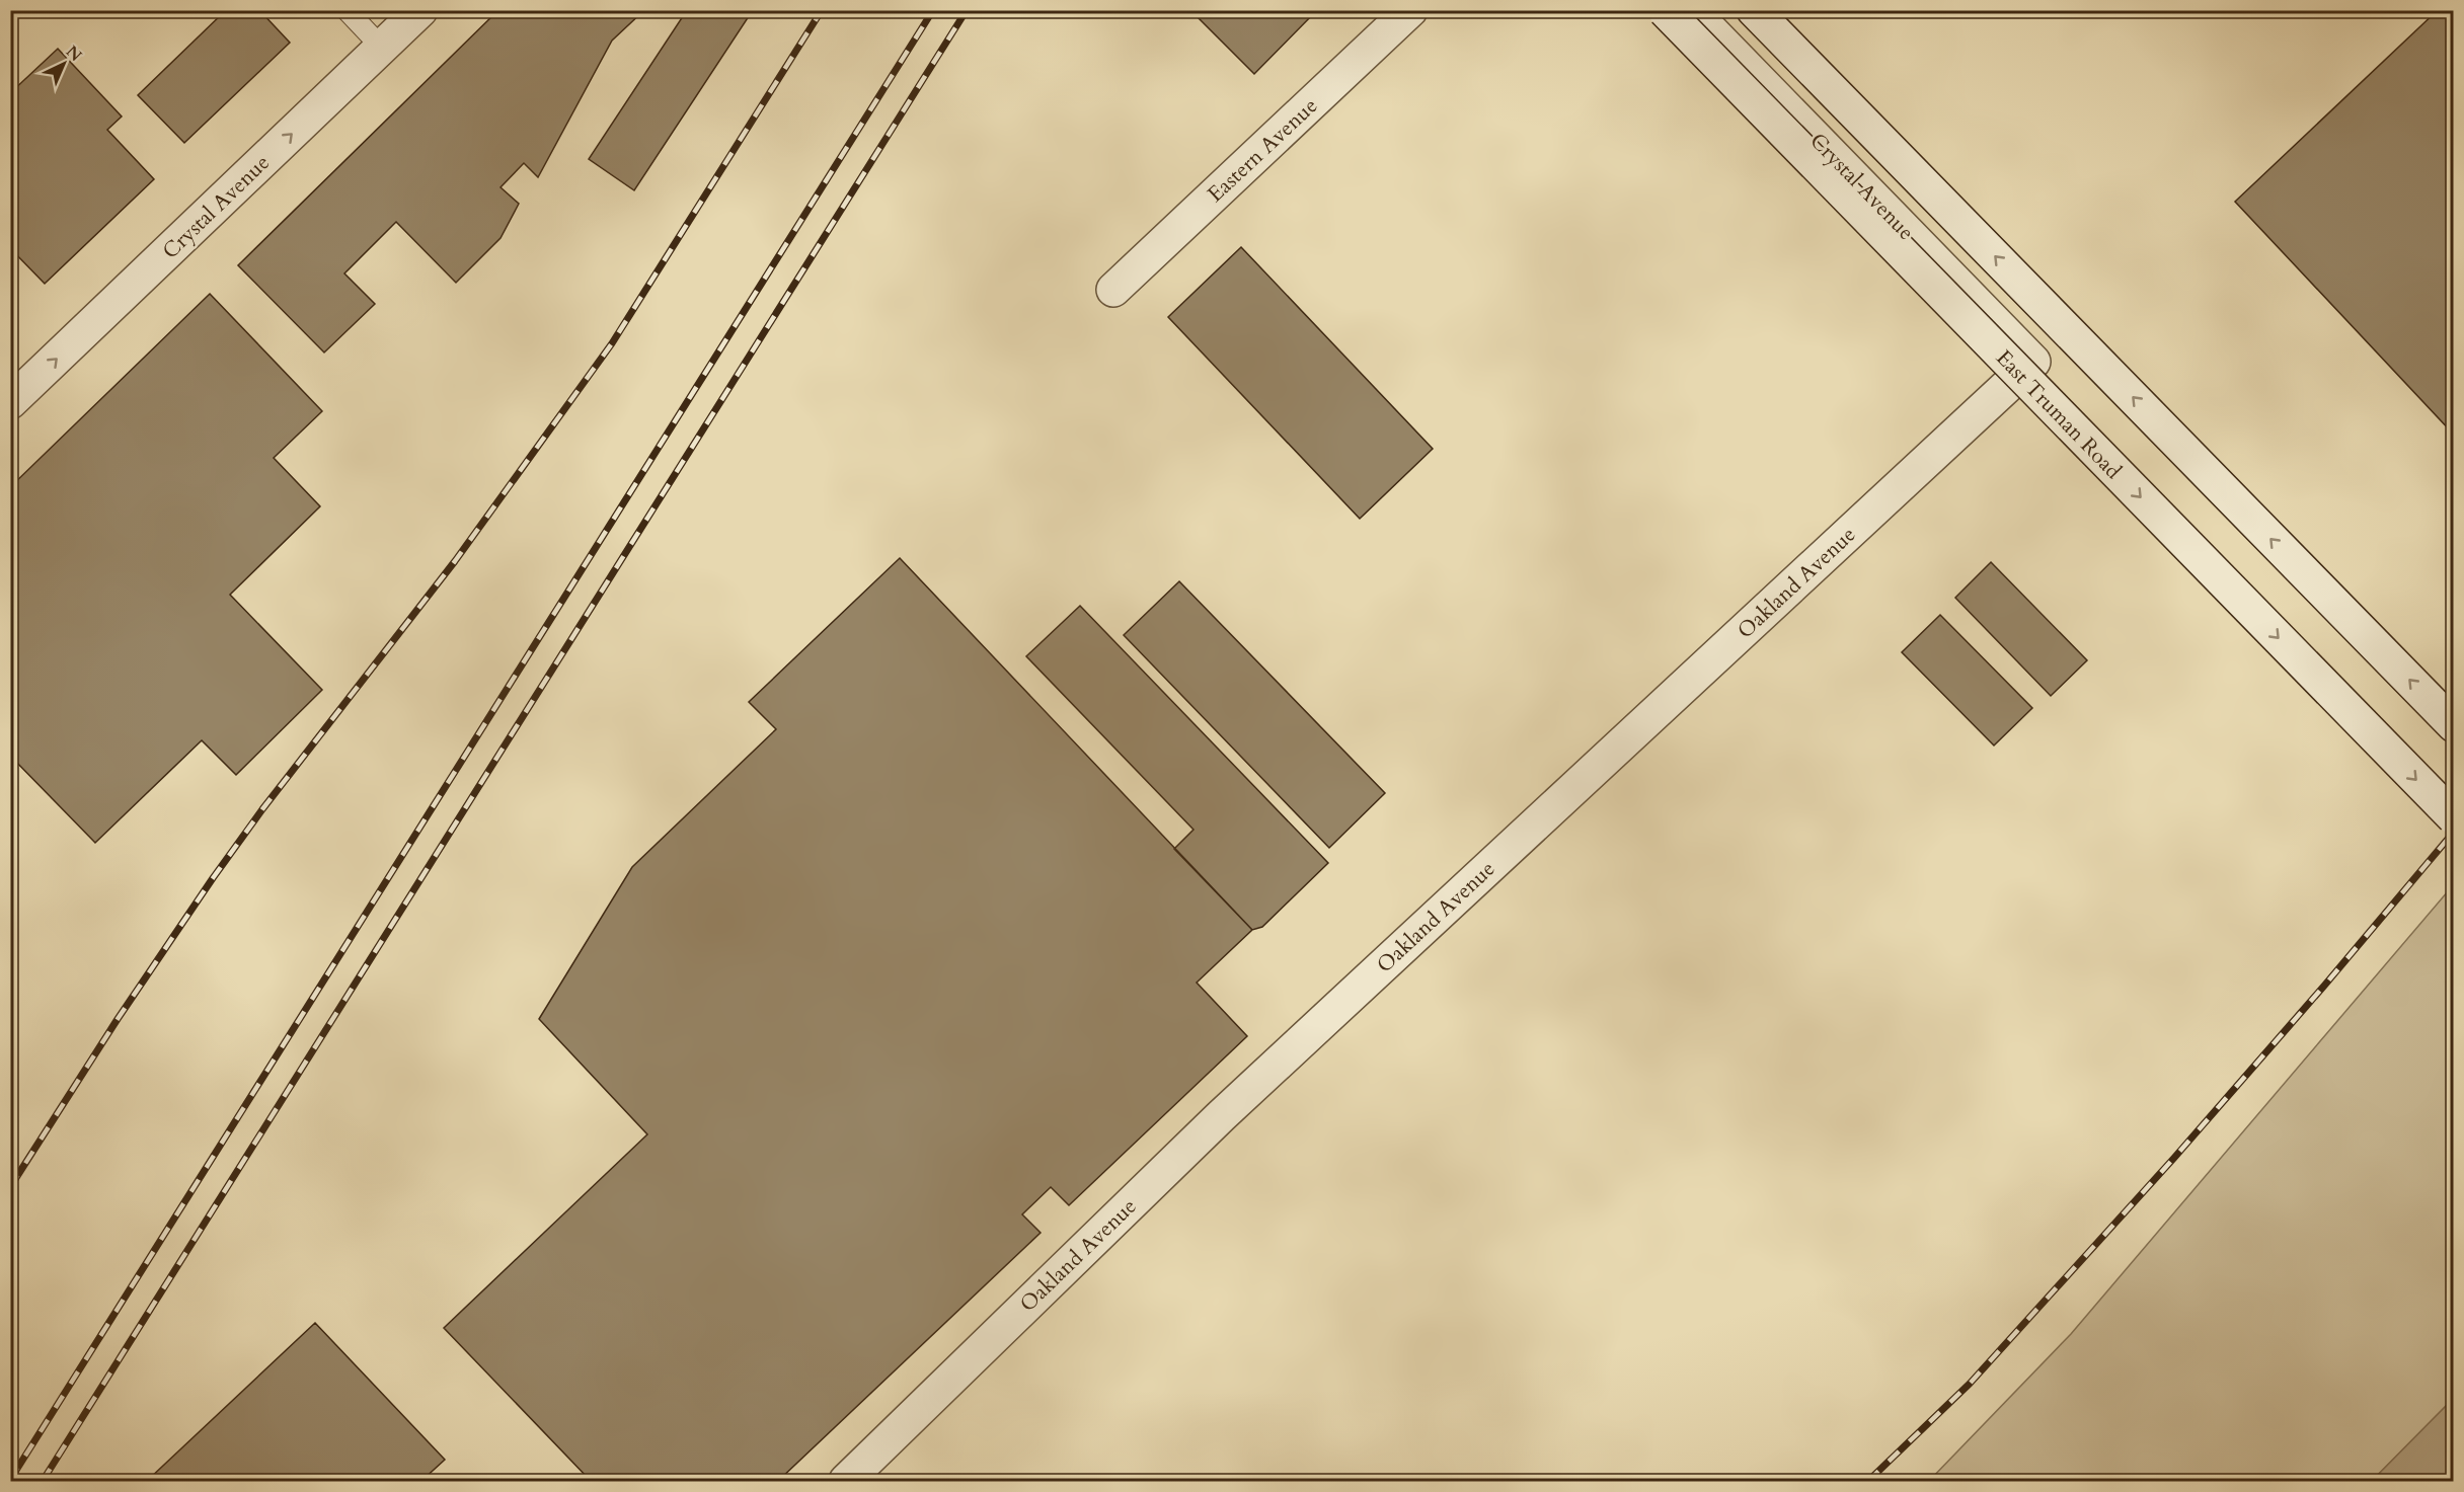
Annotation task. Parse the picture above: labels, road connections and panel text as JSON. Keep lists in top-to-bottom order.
{
  "streets": {
    "street": [
      "Eastern Avenue",
      "Crystal Avenue",
      "East Truman Road",
      "Oakland Avenue"
    ]
  },
  "crossings": [
    ["Crystal Avenue", "Oakland Avenue"]
  ],
  "one_way": ["Crystal Avenue"],
  "north": "top right"
}
